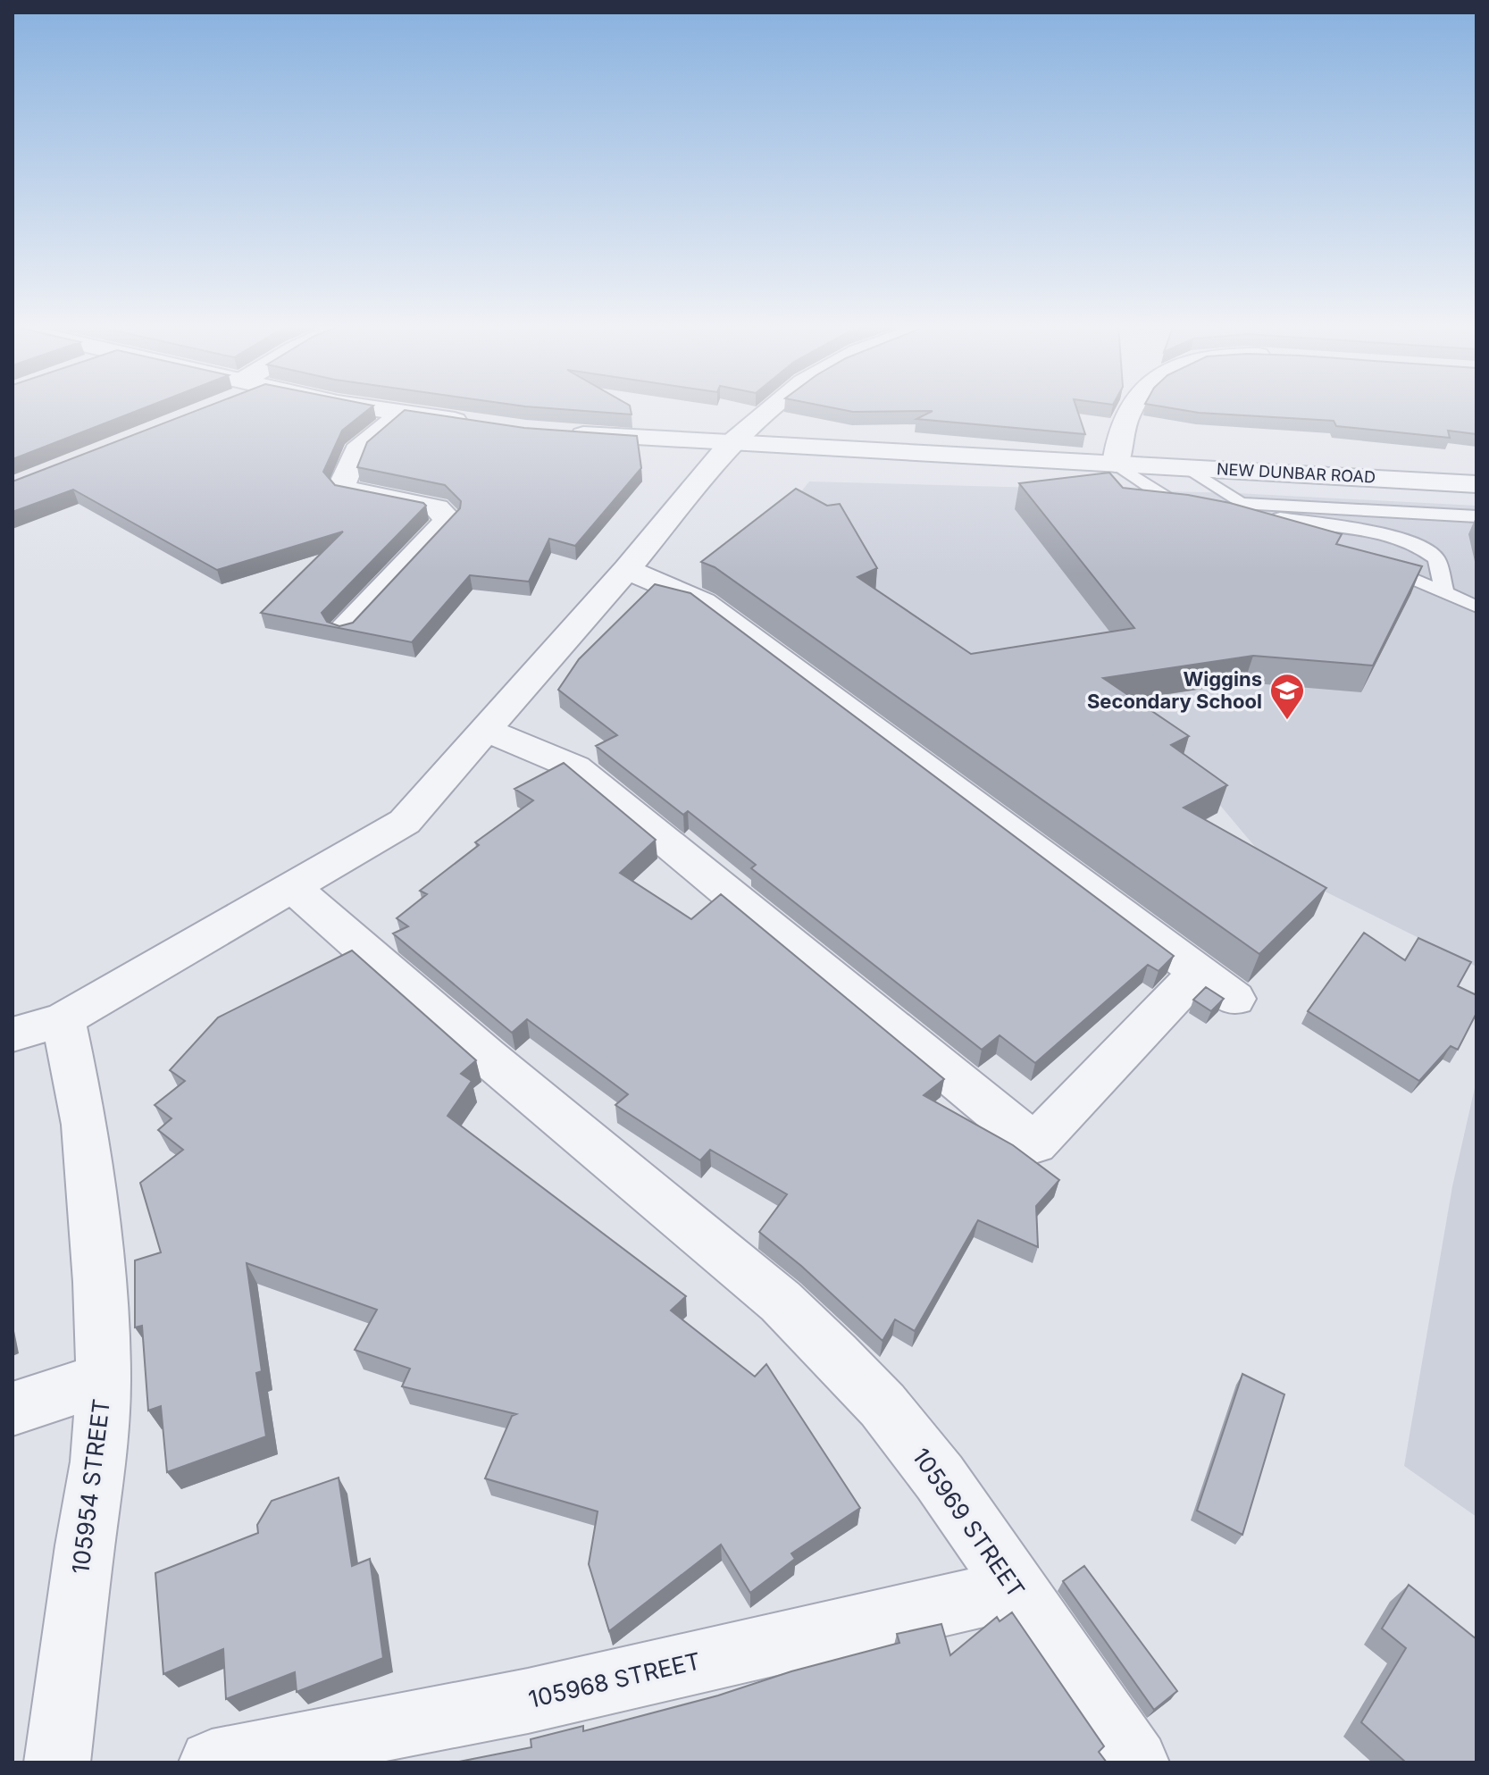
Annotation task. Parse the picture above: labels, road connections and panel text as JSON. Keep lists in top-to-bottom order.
{
  "streets": {
    "street": [
      "NEW DUNBAR ROAD",
      "105954 STREET",
      "105969 STREET",
      "105968 STREET"
    ]
  },
  "crossings": [
    ["105969 STREET", "105968 STREET"]
  ],
  "places": {
    "school or university": ["Wiggins Secondary School"]
  }
}
